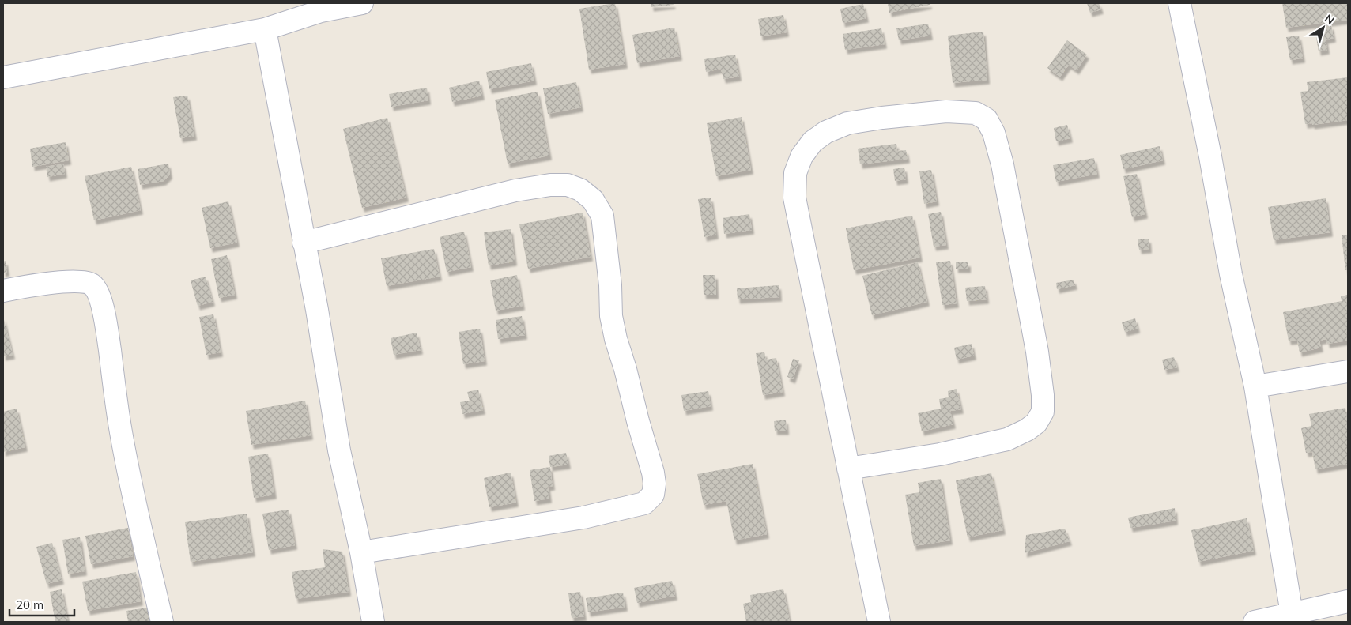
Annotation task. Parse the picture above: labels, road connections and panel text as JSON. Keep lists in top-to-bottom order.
{
  "scale_bar": "20 m",
  "north": "top right"
}
